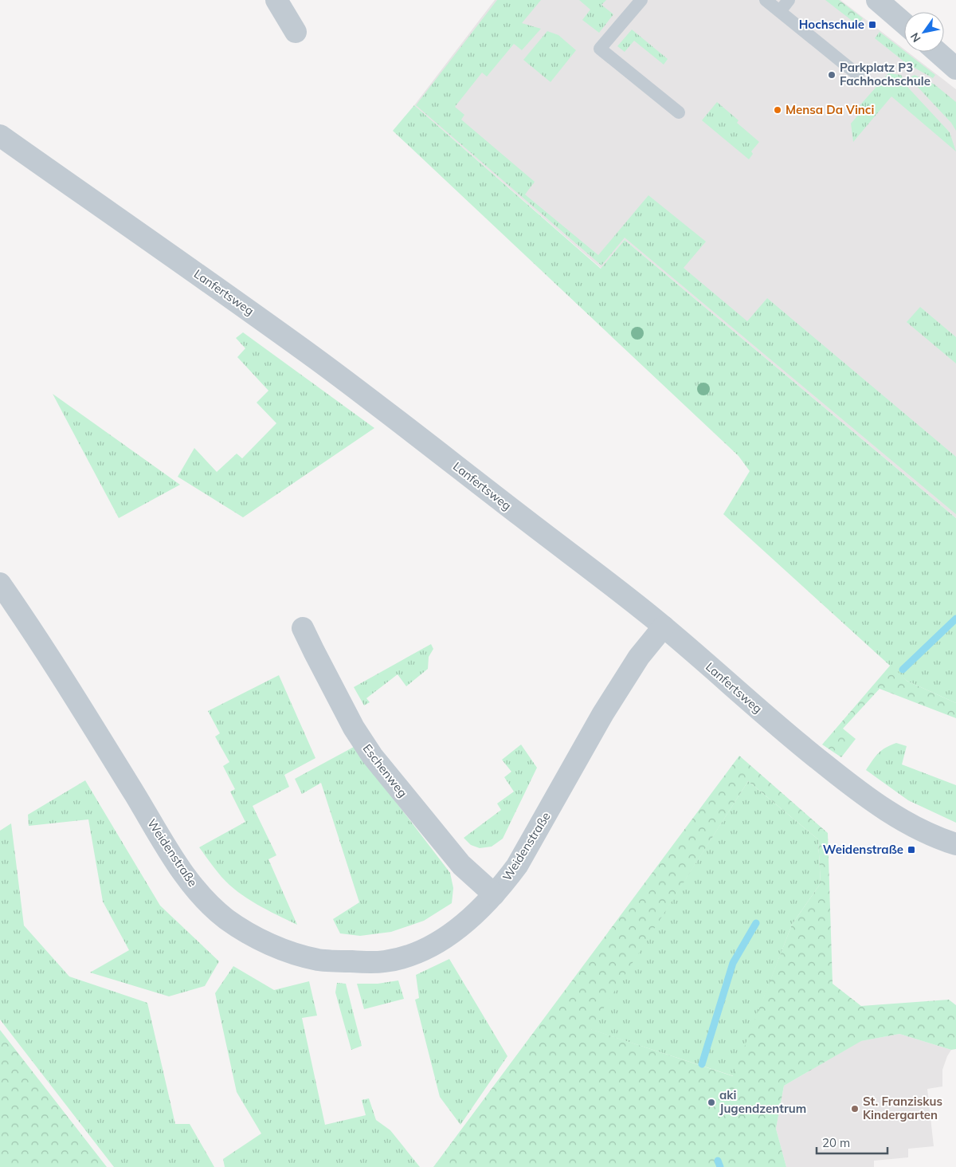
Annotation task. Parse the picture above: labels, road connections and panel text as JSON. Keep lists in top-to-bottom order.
{
  "streets": {
    "street": ["Lanfertsweg", "Eschenweg", "Weidenstraße"]
  },
  "crossings": [
    ["Lanfertsweg", "Weidenstraße"],
    ["Eschenweg", "Weidenstraße"]
  ],
  "places": {
    "transit": ["Hochschule", "Weidenstraße"],
    "other": [
      "Parkplatz P3 Fachhochschule",
      "Mensa Da Vinci",
      "aki Jugendzentrum",
      "St. Franziskus Kindergarten"
    ]
  },
  "scale_bar": "20 m",
  "north": "bottom left"
}
